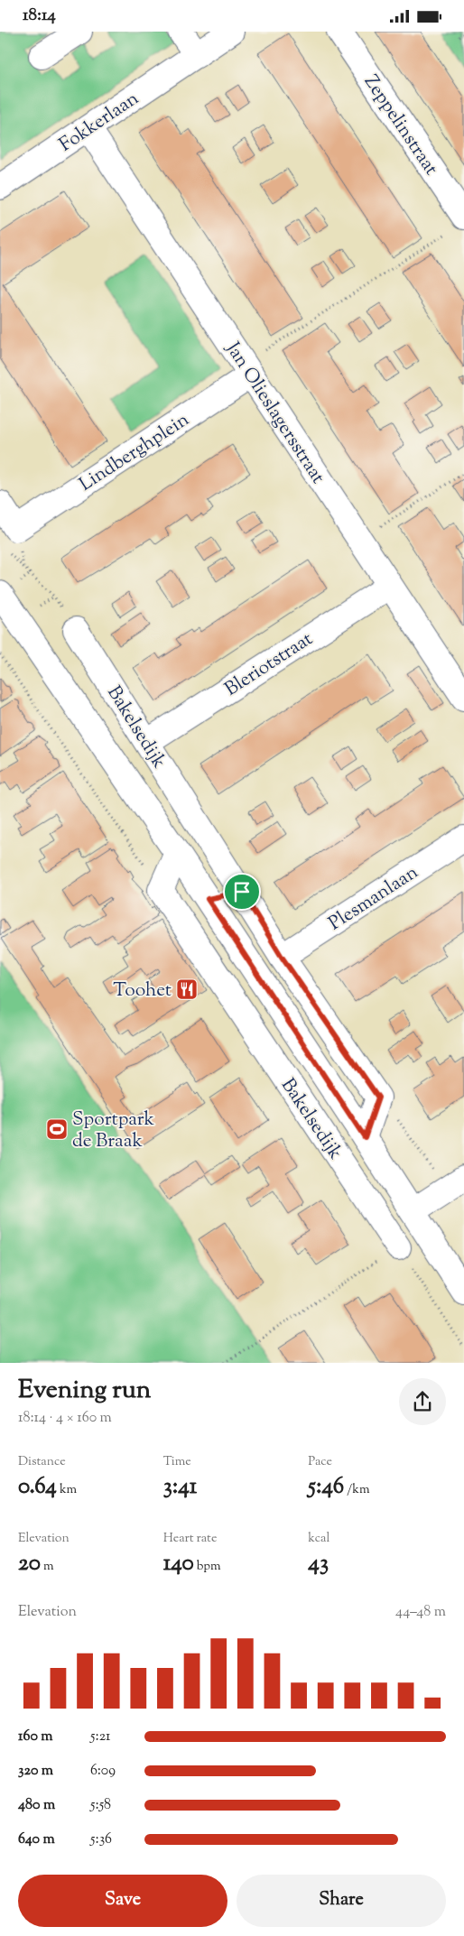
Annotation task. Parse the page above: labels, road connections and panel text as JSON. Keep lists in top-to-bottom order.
{
  "streets": {
    "street": [
      "Fokkerlaan",
      "Zeppelinstraat",
      "Jan Olieslagersstraat",
      "Lindberghplein",
      "Bleriotstraat",
      "Bakelsedijk",
      "Plesmanlaan"
    ]
  },
  "crossings": [
    ["Fokkerlaan", "Jan Olieslagersstraat"],
    ["Jan Olieslagersstraat", "Lindberghplein"],
    ["Jan Olieslagersstraat", "Bleriotstraat"],
    ["Bleriotstraat", "Bakelsedijk"],
    ["Bakelsedijk", "Plesmanlaan"]
  ],
  "places": {
    "restaurant": ["Toohet"],
    "sports": ["Sportpark de Braak"]
  },
  "page": {
    "status": "18:14",
    "heading": ["Evening run", "18:14 · 4 × 160 m"],
    "stats": [
      ["Distance", "0.64 km"],
      ["Time", "3:41"],
      ["Pace", "5:46 /km"],
      ["Elevation", "20 m"],
      ["Heart rate", "140 bpm"],
      ["kcal", "43"]
    ],
    "chart": ["Elevation", "44–48 m"],
    "list": [
      {
        "name": "160 m",
        "note": "5:21"
      },
      {
        "name": "320 m",
        "note": "6:09"
      },
      {
        "name": "480 m",
        "note": "5:58"
      },
      {
        "name": "640 m",
        "note": "5:36"
      }
    ],
    "buttons": ["Save", "Share"]
  }
}
